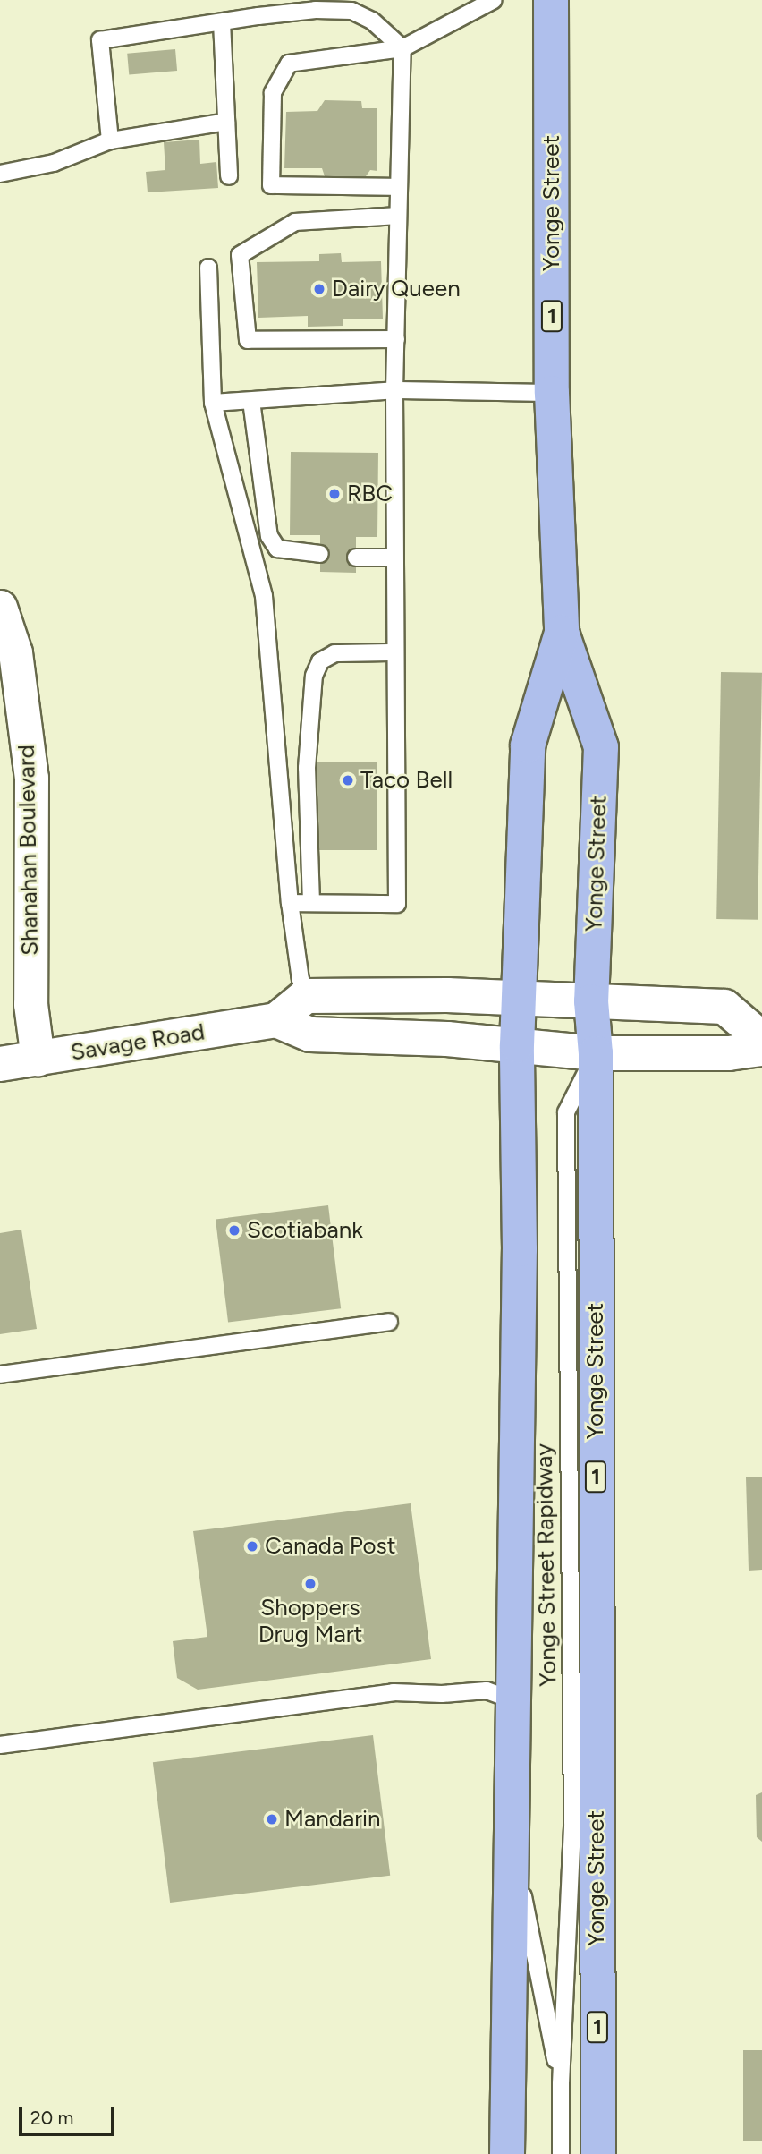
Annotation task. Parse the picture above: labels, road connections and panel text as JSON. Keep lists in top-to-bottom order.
{
  "streets": {
    "main road": ["Yonge Street", "1"],
    "street": ["Shanahan Boulevard", "Savage Road"],
    "lane": ["Yonge Street Rapidway"]
  },
  "crossings": [
    ["Yonge Street", "Yonge Street Rapidway"],
    ["Shanahan Boulevard", "Savage Road"]
  ],
  "places": [
    "Dairy Queen",
    "RBC",
    "Taco Bell",
    "Scotiabank",
    "Canada Post",
    "Shoppers Drug Mart",
    "Mandarin"
  ],
  "scale_bar": "20 m"
}
